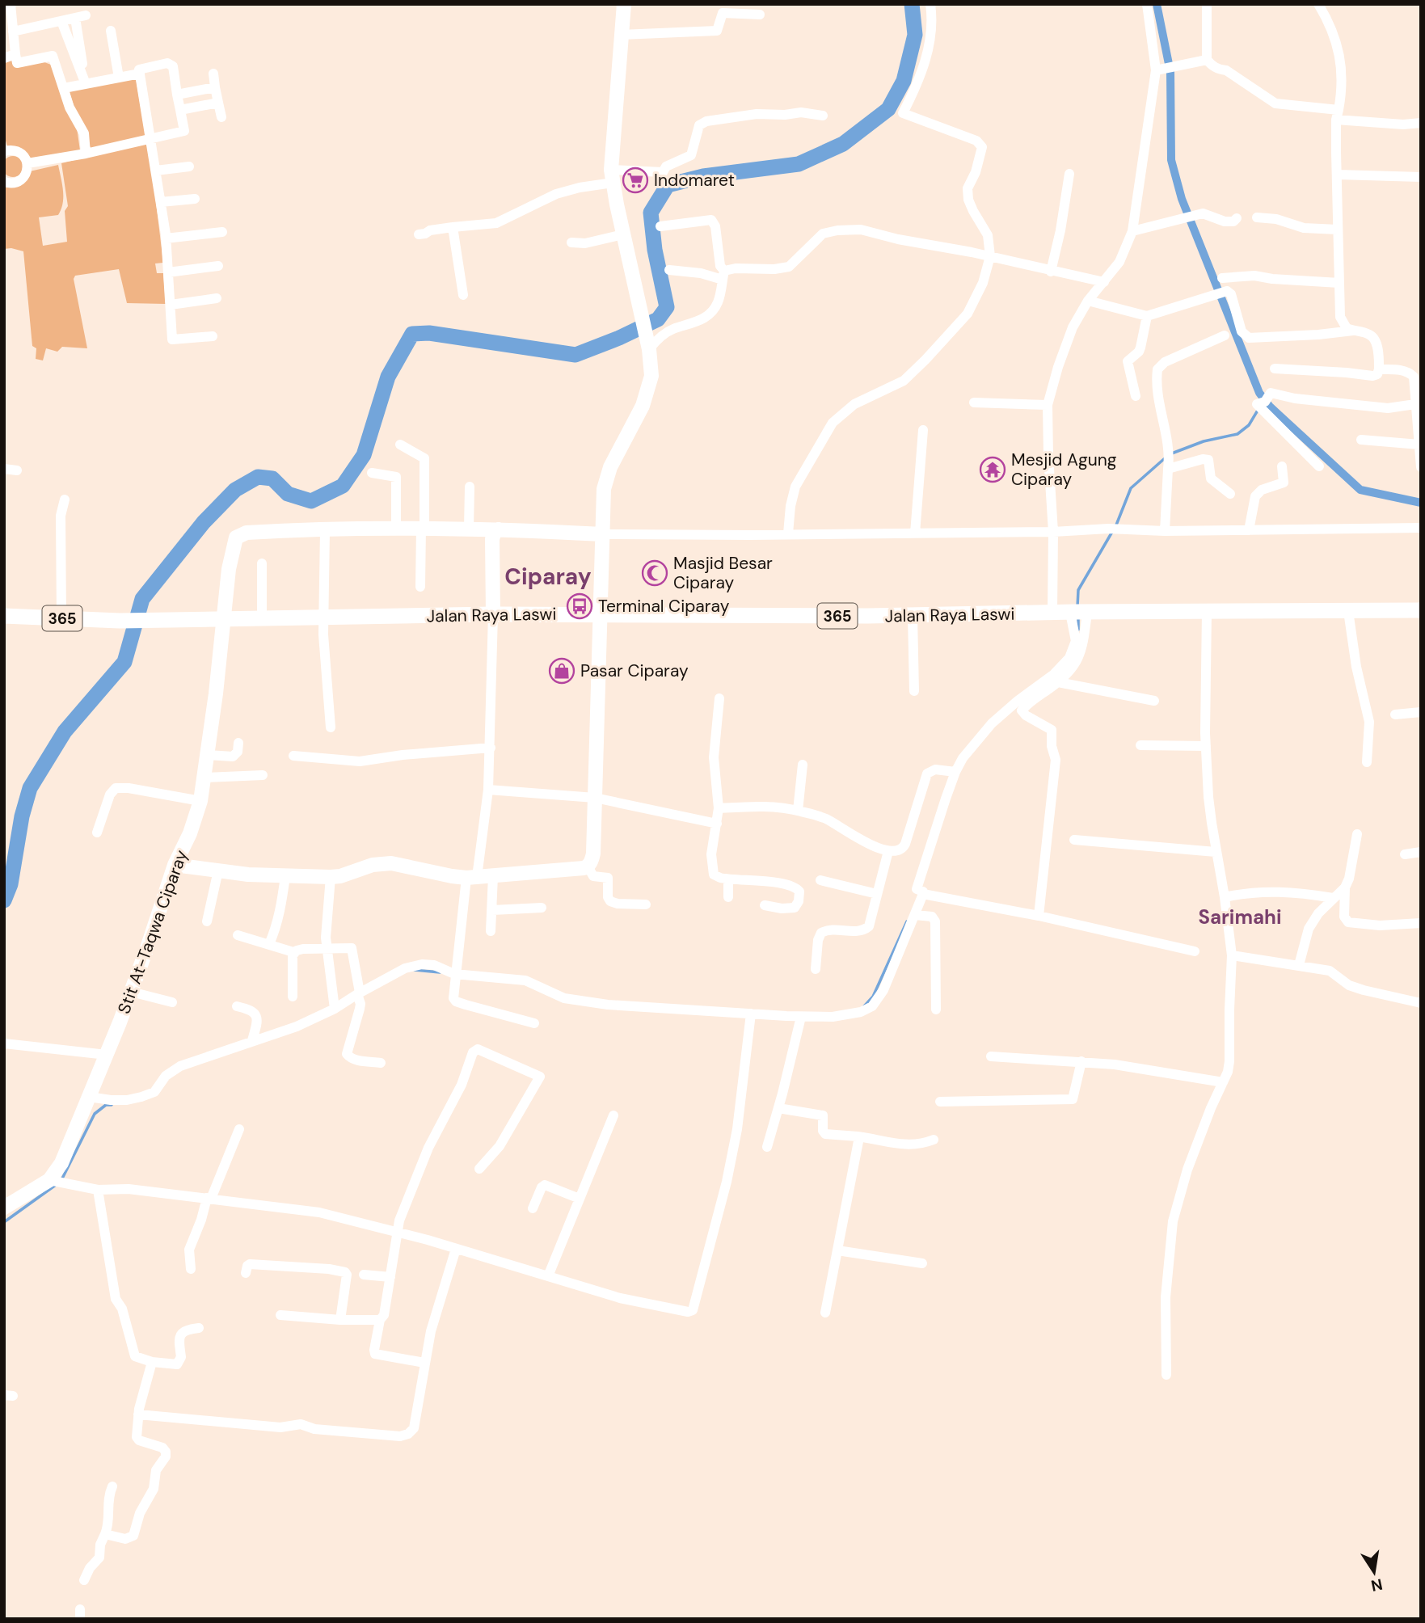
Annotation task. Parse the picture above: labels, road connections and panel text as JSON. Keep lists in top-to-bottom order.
{
  "streets": {
    "main road": ["Jalan Raya Laswi", "365", "Stit At-Taqwa Ciparay"]
  },
  "crossings": [
    ["Jalan Raya Laswi", "Stit At-Taqwa Ciparay"]
  ],
  "districts": ["Ciparay", "Sarimahi"],
  "places": {
    "supermarket": ["Indomaret"],
    "temple": ["Mesjid Agung Ciparay"],
    "mosque": ["Masjid Besar Ciparay"],
    "bus stop": ["Terminal Ciparay"],
    "shop": ["Pasar Ciparay"]
  },
  "north": "bottom"
}
